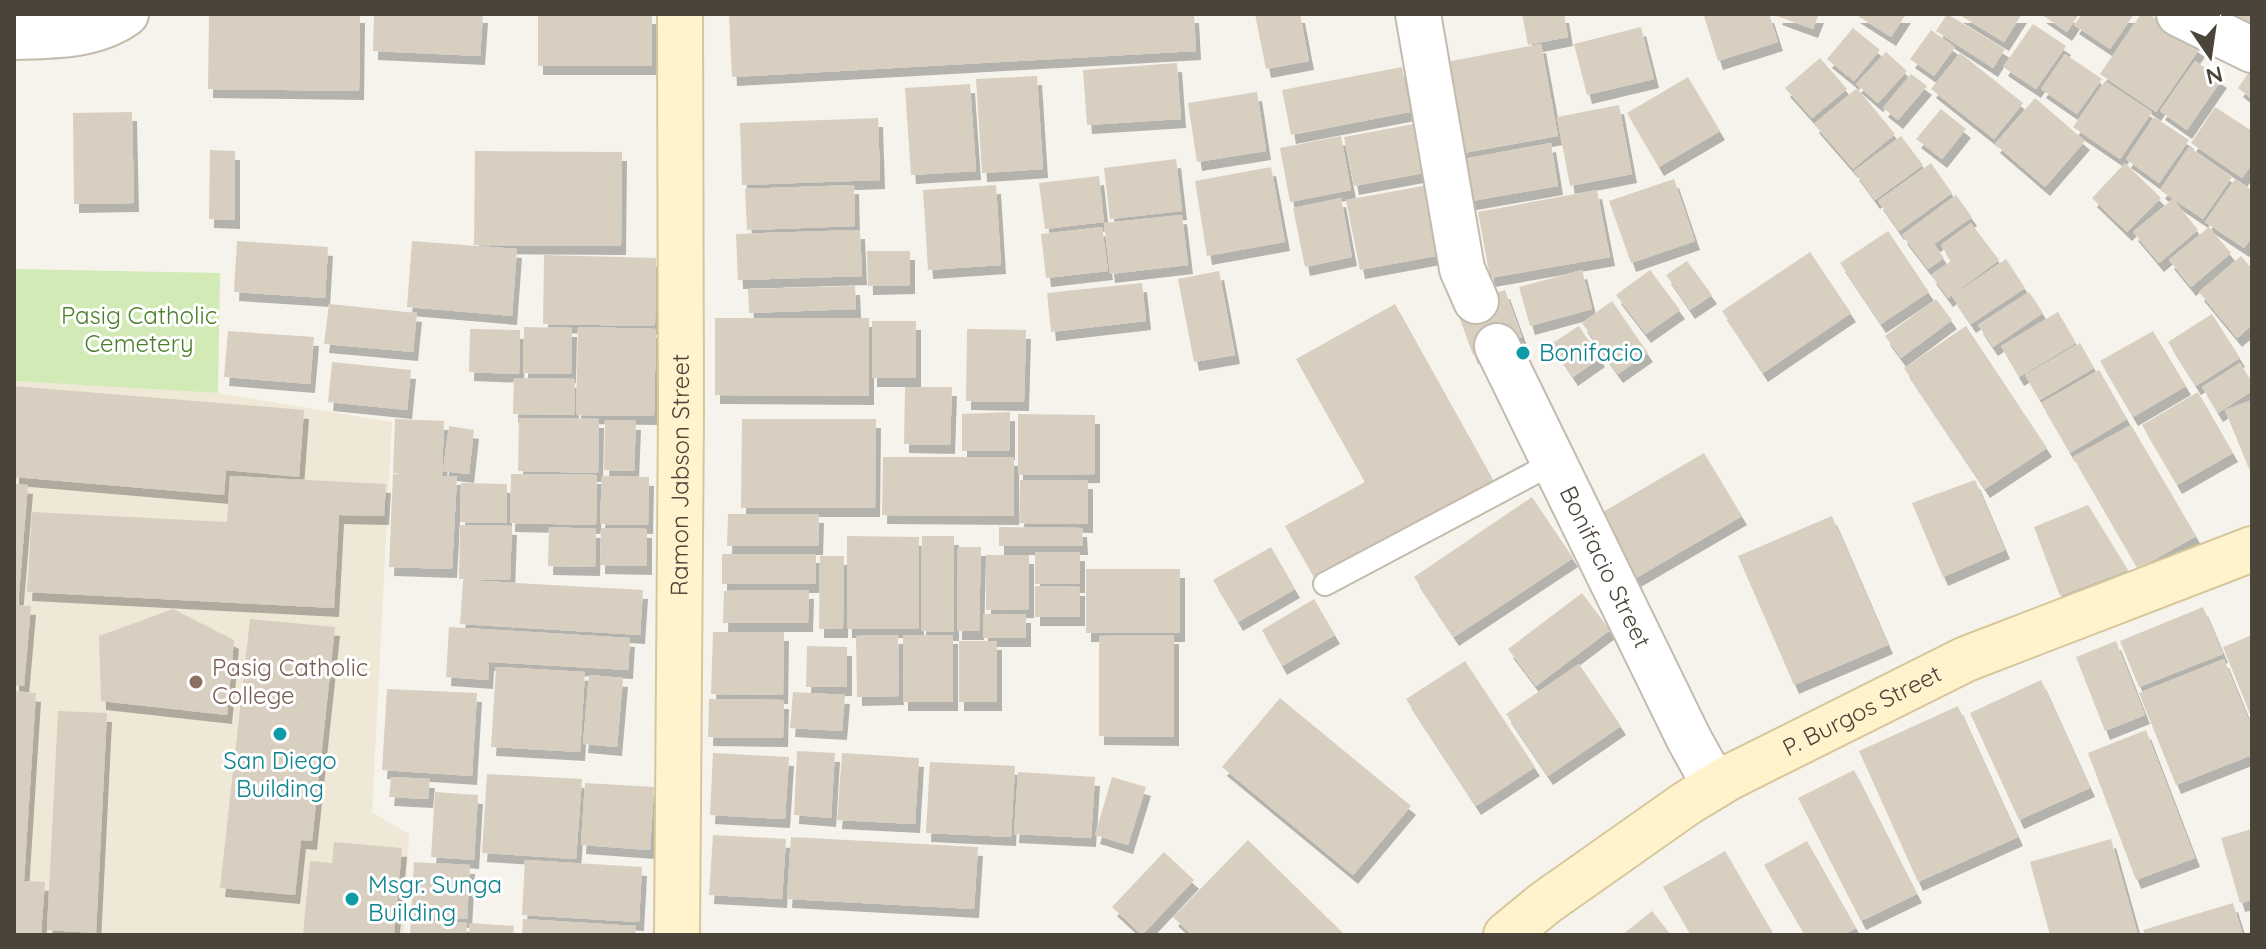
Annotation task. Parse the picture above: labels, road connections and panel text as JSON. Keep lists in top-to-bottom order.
{
  "streets": {
    "main road": ["Ramon Jabson Street", "P. Burgos Street"],
    "street": ["Bonifacio Street"]
  },
  "crossings": [
    ["Bonifacio Street", "P. Burgos Street"]
  ],
  "parks": ["Pasig Catholic Cemetery"],
  "places": [
    "Bonifacio",
    "Pasig Catholic College",
    "San Diego Building",
    "Msgr. Sunga Building"
  ],
  "north": "bottom"
}
